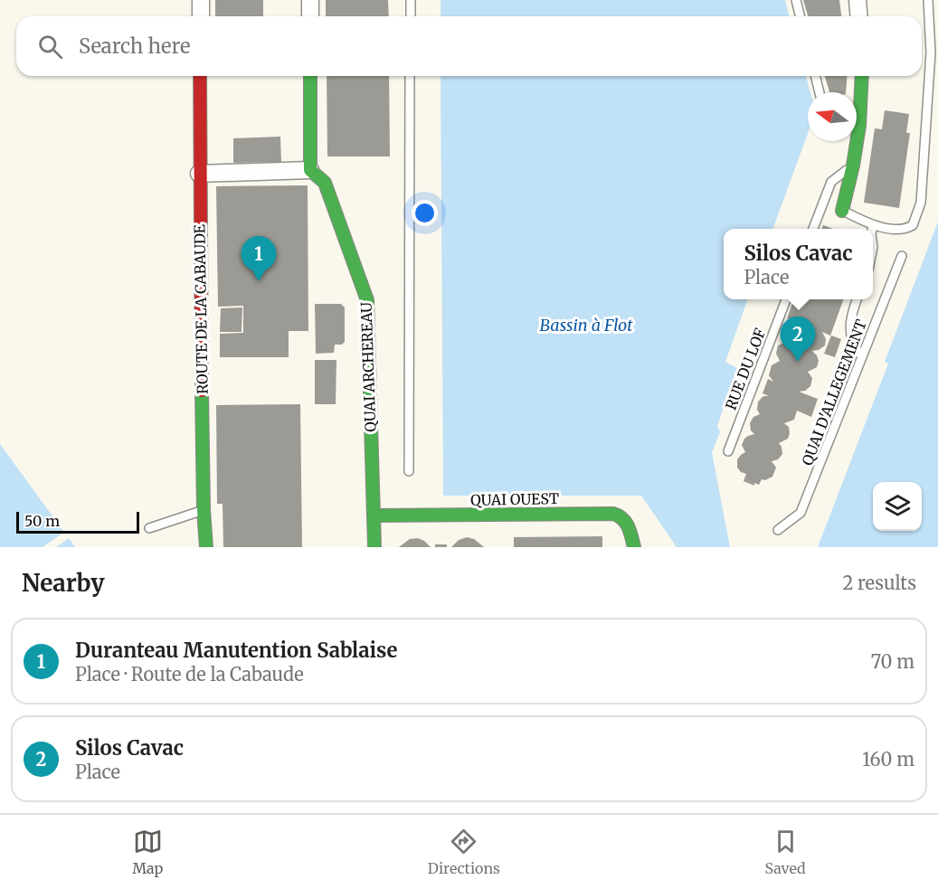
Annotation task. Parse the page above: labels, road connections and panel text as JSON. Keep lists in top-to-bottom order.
{
  "streets": {
    "street": ["ROUTE DE LA CABAUDE", "QUAI ARCHEREAU", "QUAI OUEST"],
    "lane": ["RUE DU LOF", "QUAI D'ALLEGEMENT"]
  },
  "crossings": [
    ["QUAI ARCHEREAU", "QUAI OUEST"]
  ],
  "water": ["Bassin à Flot"],
  "scale_bar": "50 m",
  "north": "left",
  "page": {
    "search": "Search here",
    "popup": ["Silos Cavac", "Place"],
    "pins": ["1", "2"],
    "scale": "50 m",
    "heading": ["Nearby", "2 results"],
    "list": [
      {
        "mark": "1",
        "name": "Duranteau Manutention Sablaise",
        "note": "Place · Route de la Cabaude",
        "value": "70 m"
      },
      {
        "mark": "2",
        "name": "Silos Cavac",
        "note": "Place",
        "value": "160 m"
      }
    ],
    "nav": ["Map", "Directions", "Saved"]
  }
}
